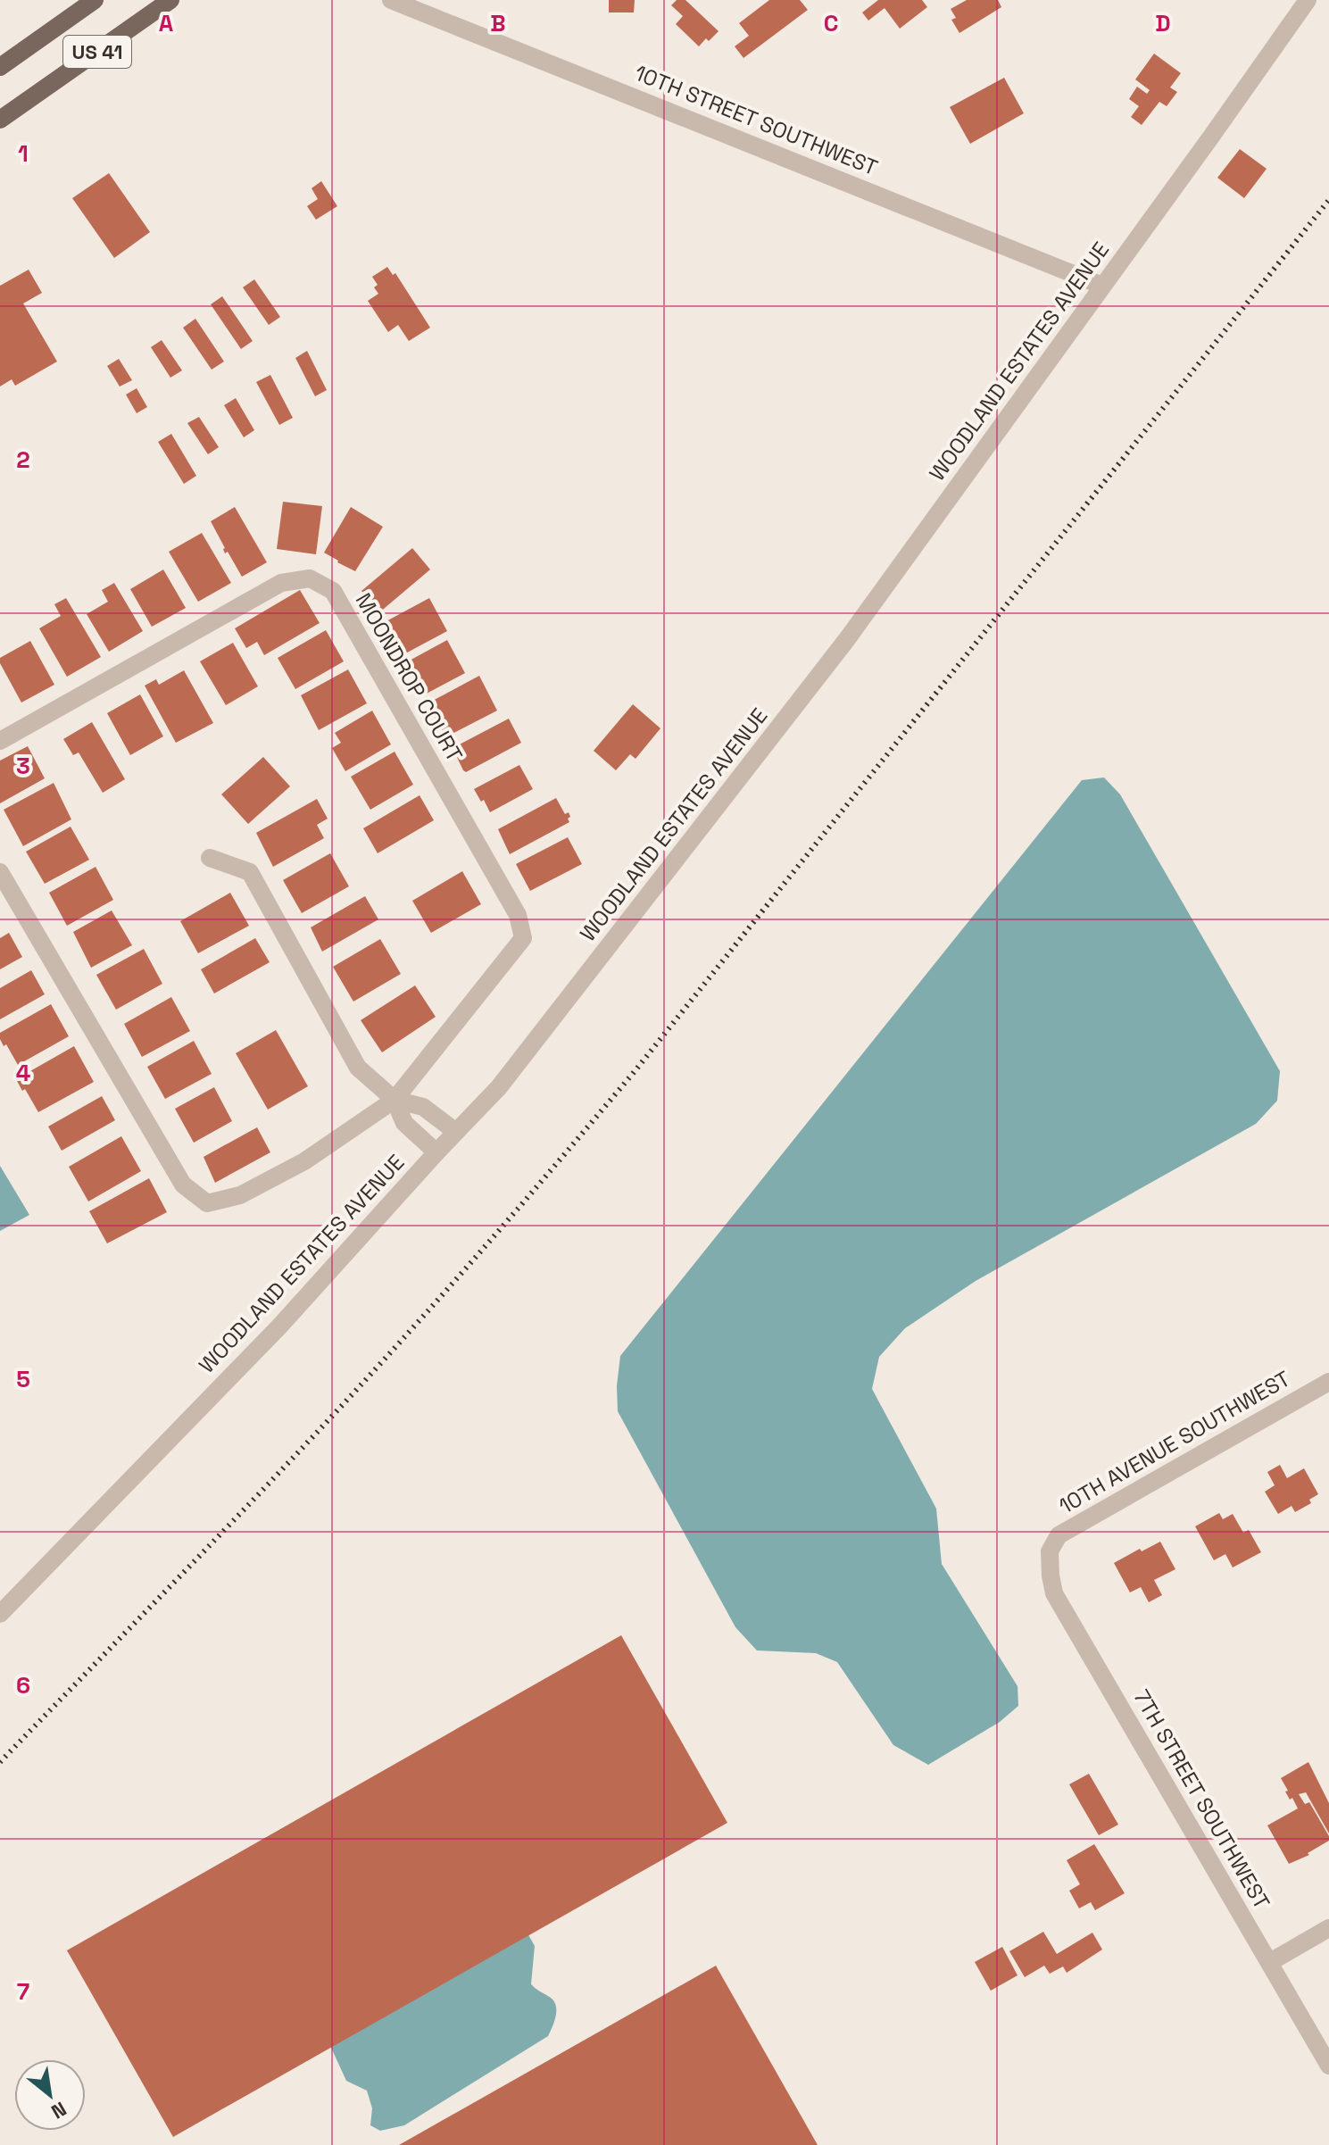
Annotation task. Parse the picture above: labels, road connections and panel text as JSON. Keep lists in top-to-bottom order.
{
  "streets": {
    "main road": ["US 41"],
    "street": [
      "10TH STREET SOUTHWEST",
      "WOODLAND ESTATES AVENUE",
      "MOONDROP COURT",
      "10TH AVENUE SOUTHWEST",
      "7TH STREET SOUTHWEST"
    ]
  },
  "crossings": [
    ["10TH STREET SOUTHWEST", "WOODLAND ESTATES AVENUE"],
    ["10TH AVENUE SOUTHWEST", "7TH STREET SOUTHWEST"]
  ],
  "north": "bottom right",
  "grid": {
    "columns": [
      "A",
      "B",
      "C",
      "D"
    ],
    "rows": [
      "1",
      "2",
      "3",
      "4",
      "5",
      "6",
      "7"
    ]
  }
}
